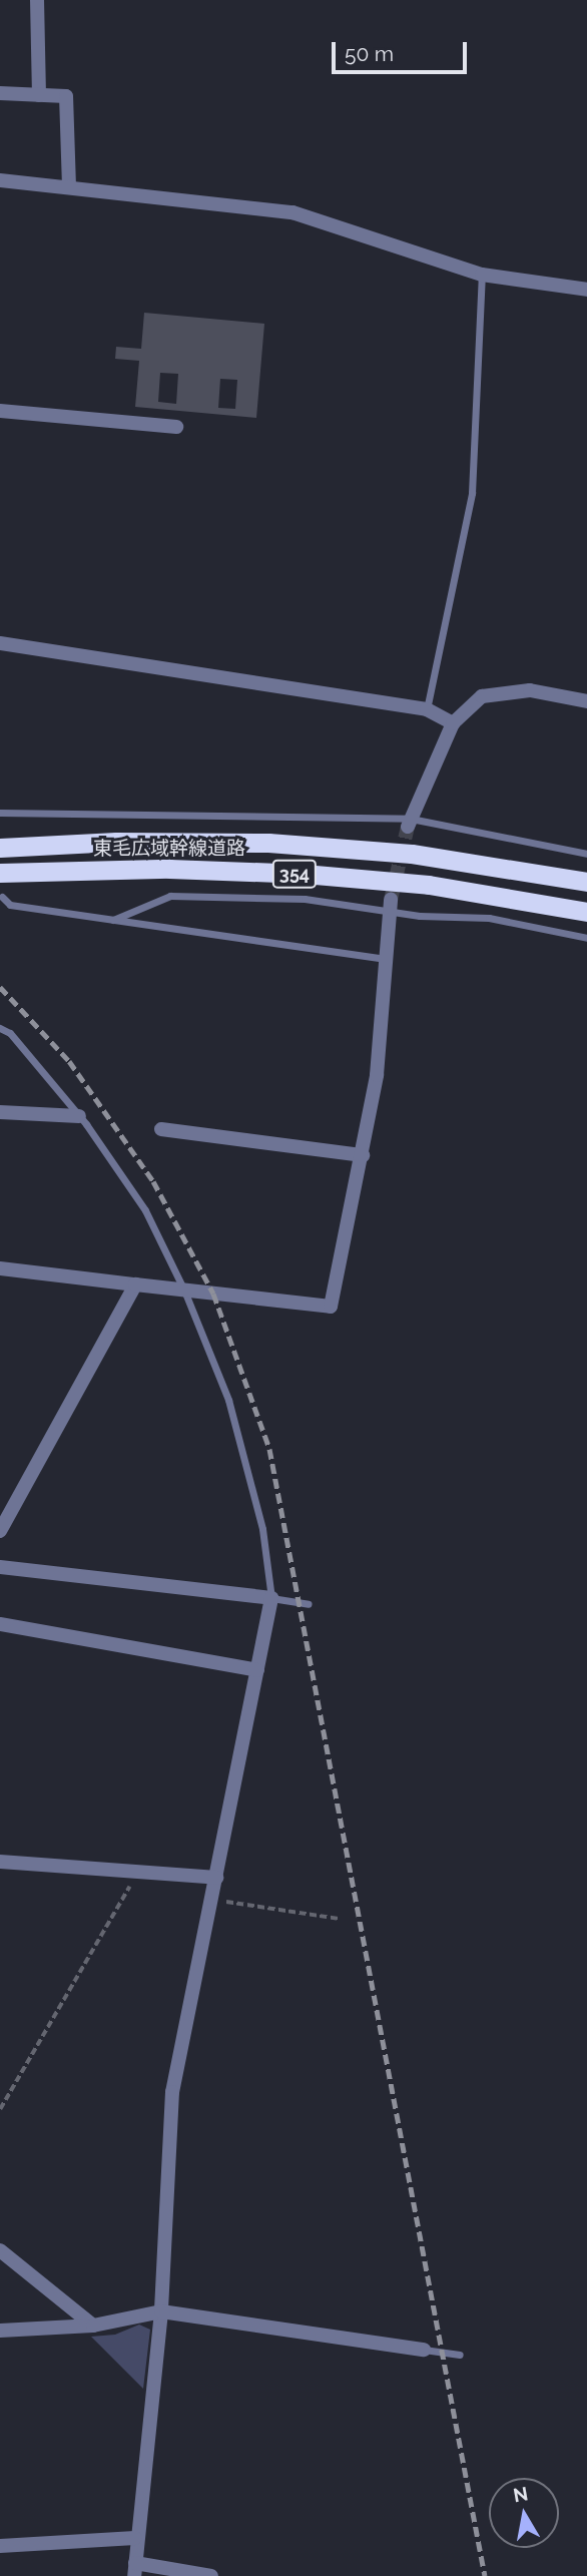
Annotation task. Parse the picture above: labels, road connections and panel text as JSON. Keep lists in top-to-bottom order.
{
  "streets": {
    "highway": ["東毛広域幹線道路", "354"]
  },
  "scale_bar": "50 m",
  "north": "top"
}
